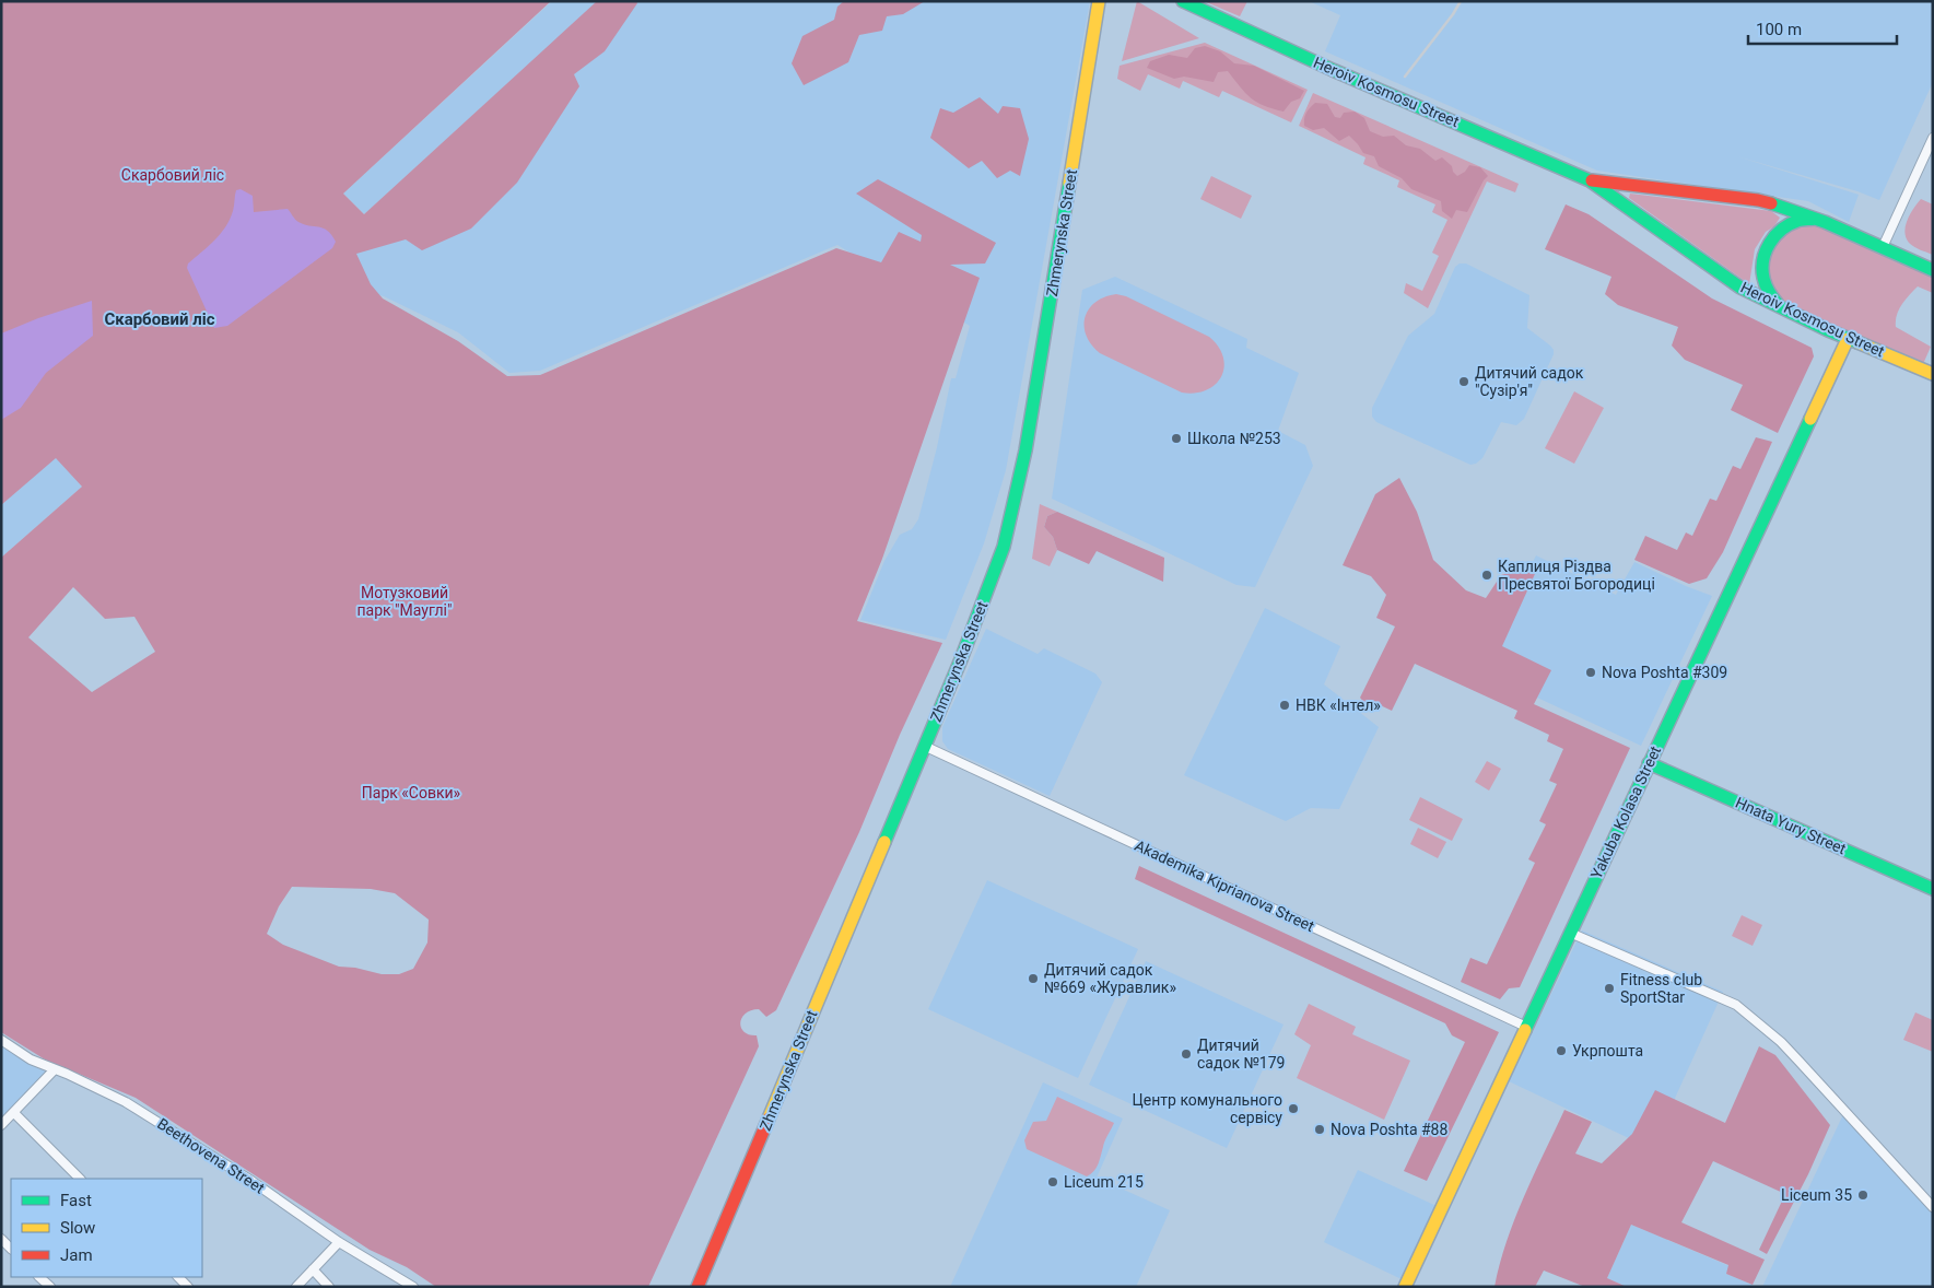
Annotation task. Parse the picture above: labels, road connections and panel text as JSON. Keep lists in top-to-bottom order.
{
  "streets": {
    "main road": [
      "Heroiv Kosmosu Street",
      "Zhmerynska Street",
      "Yakuba Kolasa Street",
      "Hnata Yury Street"
    ],
    "street": ["Akademika Kiprianova Street", "Beethovena Street"]
  },
  "crossings": [
    ["Heroiv Kosmosu Street", "Yakuba Kolasa Street"],
    ["Zhmerynska Street", "Akademika Kiprianova Street"],
    ["Yakuba Kolasa Street", "Hnata Yury Street"],
    ["Yakuba Kolasa Street", "Akademika Kiprianova Street"]
  ],
  "districts": ["Скарбовий ліс"],
  "parks": ["Скарбовий ліс", "Мотузковий парк \"Мауглі\"", "Парк «Совки»"],
  "places": [
    "Дитячий садок \"Сузір'я\"",
    "Школа №253",
    "Каплиця Різдва Пресвятої Богородиці",
    "Nova Poshta #309",
    "НВК «Інтел»",
    "Дитячий садок №669 «Журавлик»",
    "Fitness club SportStar",
    "Укрпошта",
    "Дитячий садок №179",
    "Центр комунального сервісу",
    "Nova Poshta #88",
    "Liceum 215",
    "Liceum 35"
  ],
  "legend": ["Fast", "Slow", "Jam"],
  "scale_bar": "100 m"
}
